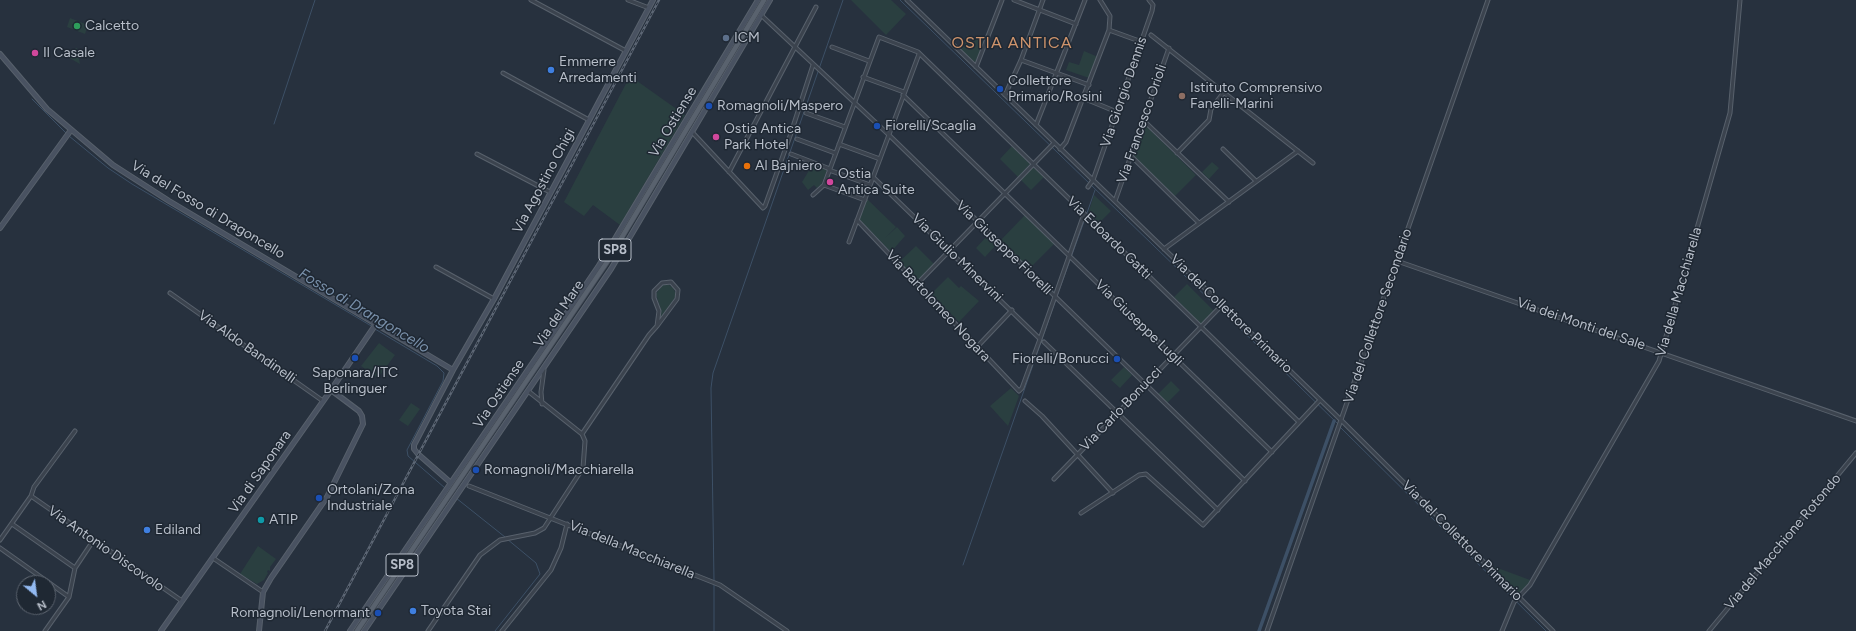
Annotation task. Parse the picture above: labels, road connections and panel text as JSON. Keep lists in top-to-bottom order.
{
  "streets": {
    "main road": ["SP8", "Via del Mare"],
    "street": [
      "Via Giorgio Dennis",
      "Via Ostiense",
      "Via Francesco Orioli",
      "Via Agostino Chigi",
      "Via del Fosso di Dragoncello",
      "Via Edoardo Gatti",
      "Via Giuseppe Fiorelli",
      "Via Giulio Minervini",
      "Via della Macchiarella",
      "Via Bartolomeo Nogara",
      "Via del Collettore Primario",
      "Via del Collettore Secondario",
      "Via Giuseppe Lugli",
      "Via dei Monti del Sale",
      "Via Aldo Bandinelli",
      "Via Carlo Bonucci",
      "Via di Saponara",
      "Via del Macchione Rotondo",
      "Via Antonio Discovolo"
    ]
  },
  "crossings": [
    ["Via Giorgio Dennis", "Via del Collettore Primario"],
    ["Via Francesco Orioli", "Via del Collettore Primario"],
    ["Via Agostino Chigi", "Via del Fosso di Dragoncello"],
    ["Via del Fosso di Dragoncello", "Via di Saponara"],
    ["Via Edoardo Gatti", "Via Carlo Bonucci"],
    ["Via Giuseppe Fiorelli", "Via Carlo Bonucci"],
    ["Via Giulio Minervini", "Via Bartolomeo Nogara"],
    ["Via della Macchiarella", "Via del Collettore Primario"],
    ["Via della Macchiarella", "Via dei Monti del Sale"],
    ["Via del Collettore Primario", "Via del Collettore Secondario"],
    ["Via del Collettore Primario", "Via Carlo Bonucci"],
    ["Via del Collettore Secondario", "Via dei Monti del Sale"],
    ["Via Giuseppe Lugli", "Via Carlo Bonucci"],
    ["Via Aldo Bandinelli", "Via di Saponara"],
    ["Via di Saponara", "Via Antonio Discovolo"]
  ],
  "districts": ["OSTIA ANTICA"],
  "water": ["Fosso di Drangoncello"],
  "places": [
    "Calcetto",
    "ICM",
    "Il Casale",
    "Emmerre Arredamenti",
    "Collettore Primario/Rosini",
    "Istituto Comprensivo Fanelli-Marini",
    "Romagnoli/Maspero",
    "Fiorelli/Scaglia",
    "Ostia Antica Park Hotel",
    "Al Bajniero",
    "Ostia Antica Suite",
    "Saponara/ITC Berlinguer",
    "Fiorelli/Bonucci",
    "Romagnoli/Macchiarella",
    "Ortolani/Zona Industriale",
    "ATIP",
    "Ediland",
    "Toyota Stai",
    "Romagnoli/Lenormant"
  ],
  "north": "bottom right"
}
